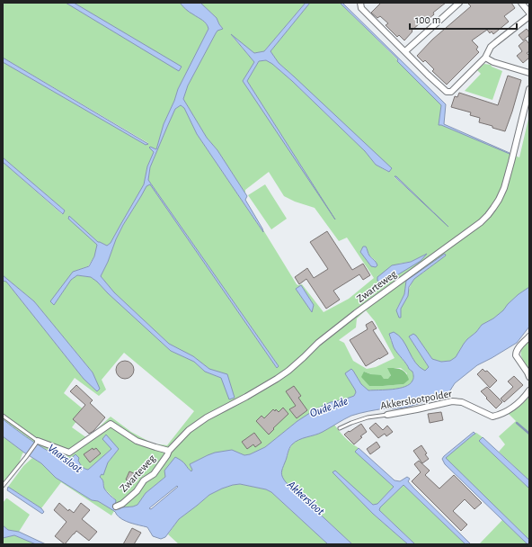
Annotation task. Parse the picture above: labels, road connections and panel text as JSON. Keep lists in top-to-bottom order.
{
  "streets": {
    "street": ["Zwarteweg", "Akkerslootpolder"]
  },
  "water": ["Oude Ade", "Vaarsloot", "Akkersloot"],
  "scale_bar": "100 m"
}
